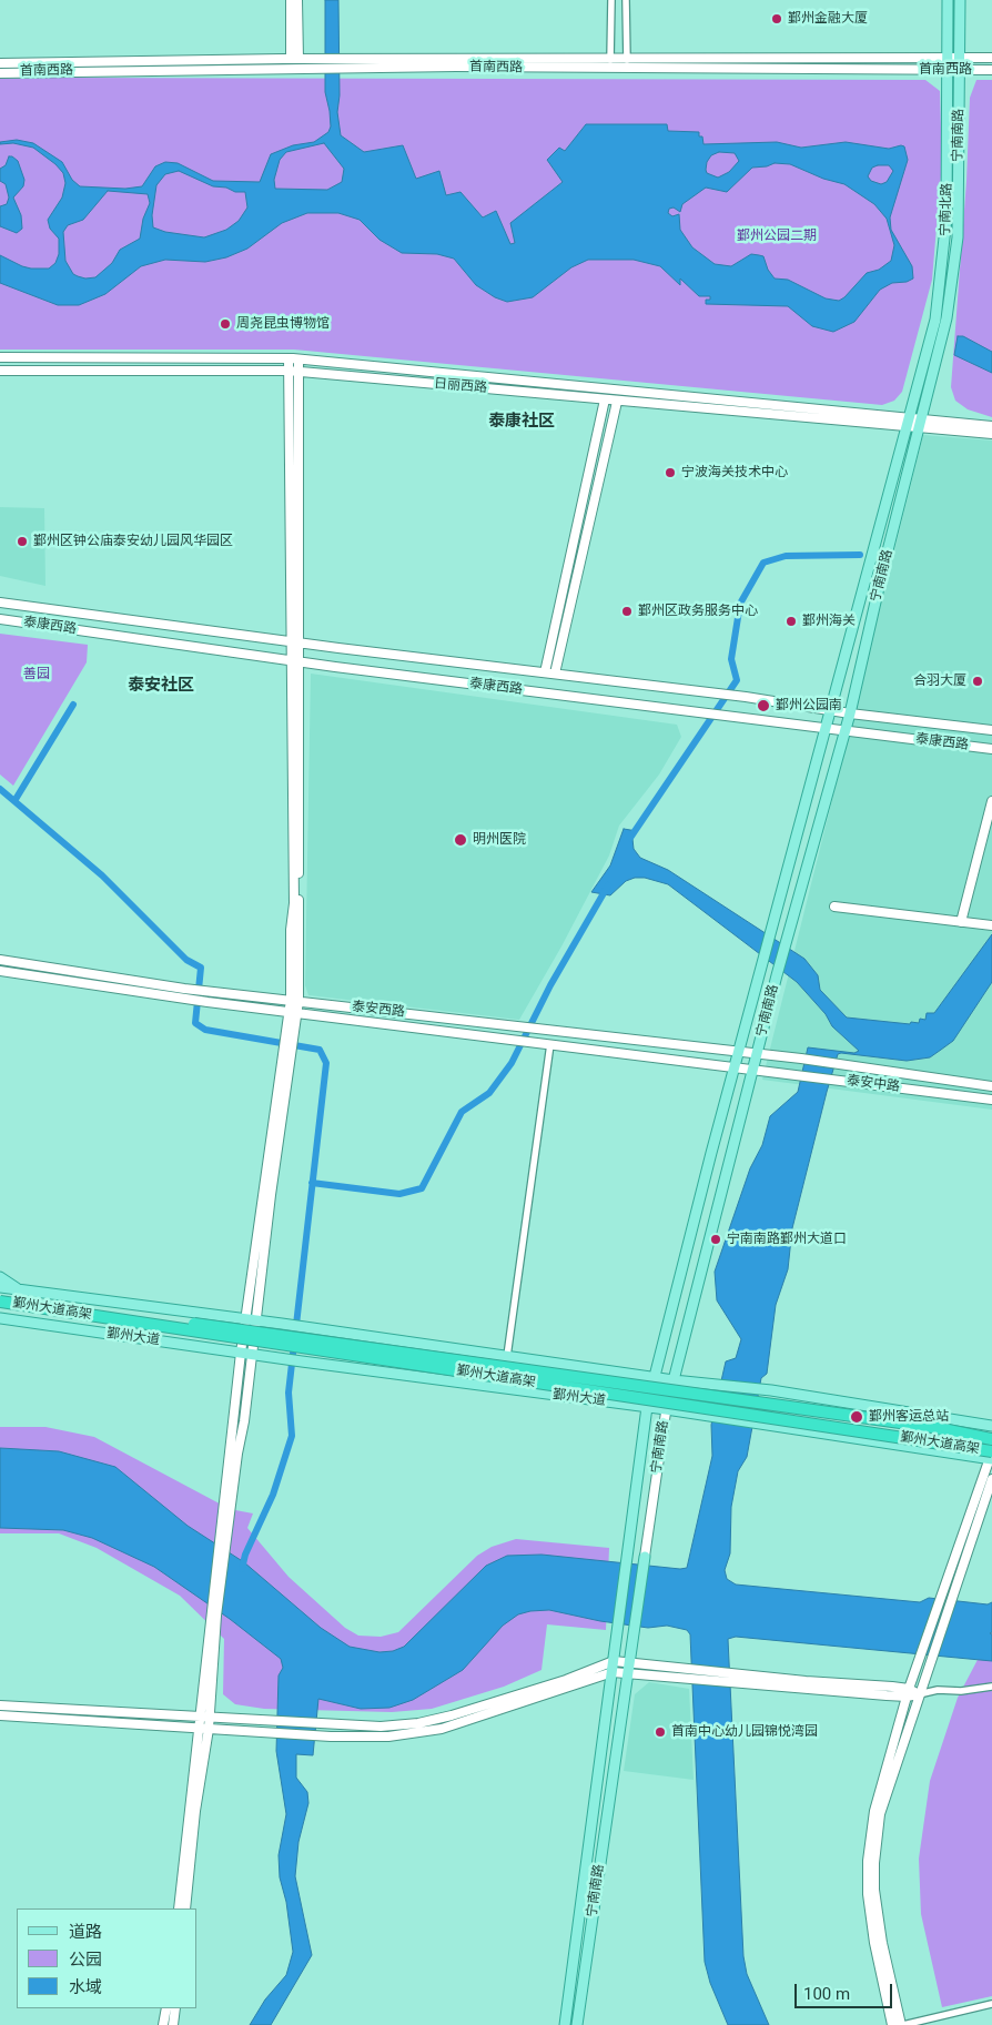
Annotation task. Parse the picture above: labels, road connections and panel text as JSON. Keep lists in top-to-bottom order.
{
  "streets": {
    "highway": ["鄞州大道高架"],
    "main road": [
      "首南西路",
      "宁南南路",
      "宁南北路",
      "日丽西路",
      "泰康西路",
      "泰安西路",
      "泰安中路",
      "鄞州大道"
    ]
  },
  "crossings": [
    ["首南西路", "宁南南路"],
    ["首南西路", "宁南北路"],
    ["宁南南路", "宁南北路"],
    ["宁南南路", "日丽西路"],
    ["宁南南路", "泰康西路"],
    ["宁南南路", "泰安西路"],
    ["宁南南路", "泰安中路"],
    ["宁南南路", "鄞州大道"],
    ["泰安西路", "泰安中路"],
    ["鄞州大道高架", "鄞州大道"]
  ],
  "districts": ["泰康社区", "泰安社区"],
  "parks": ["鄞州公园二期", "善园"],
  "places": [
    "鄞州金融大厦",
    "周尧昆虫博物馆",
    "宁波海关技术中心",
    "鄞州区钟公庙泰安幼儿园风华园区",
    "鄞州区政务服务中心",
    "鄞州海关",
    "合羽大厦",
    "鄞州公园南",
    "明州医院",
    "宁南南路鄞州大道口",
    "鄞州客运总站",
    "首南中心幼儿园锦悦湾园"
  ],
  "legend": ["道路", "公园", "水域"],
  "scale_bar": "100 m"
}
